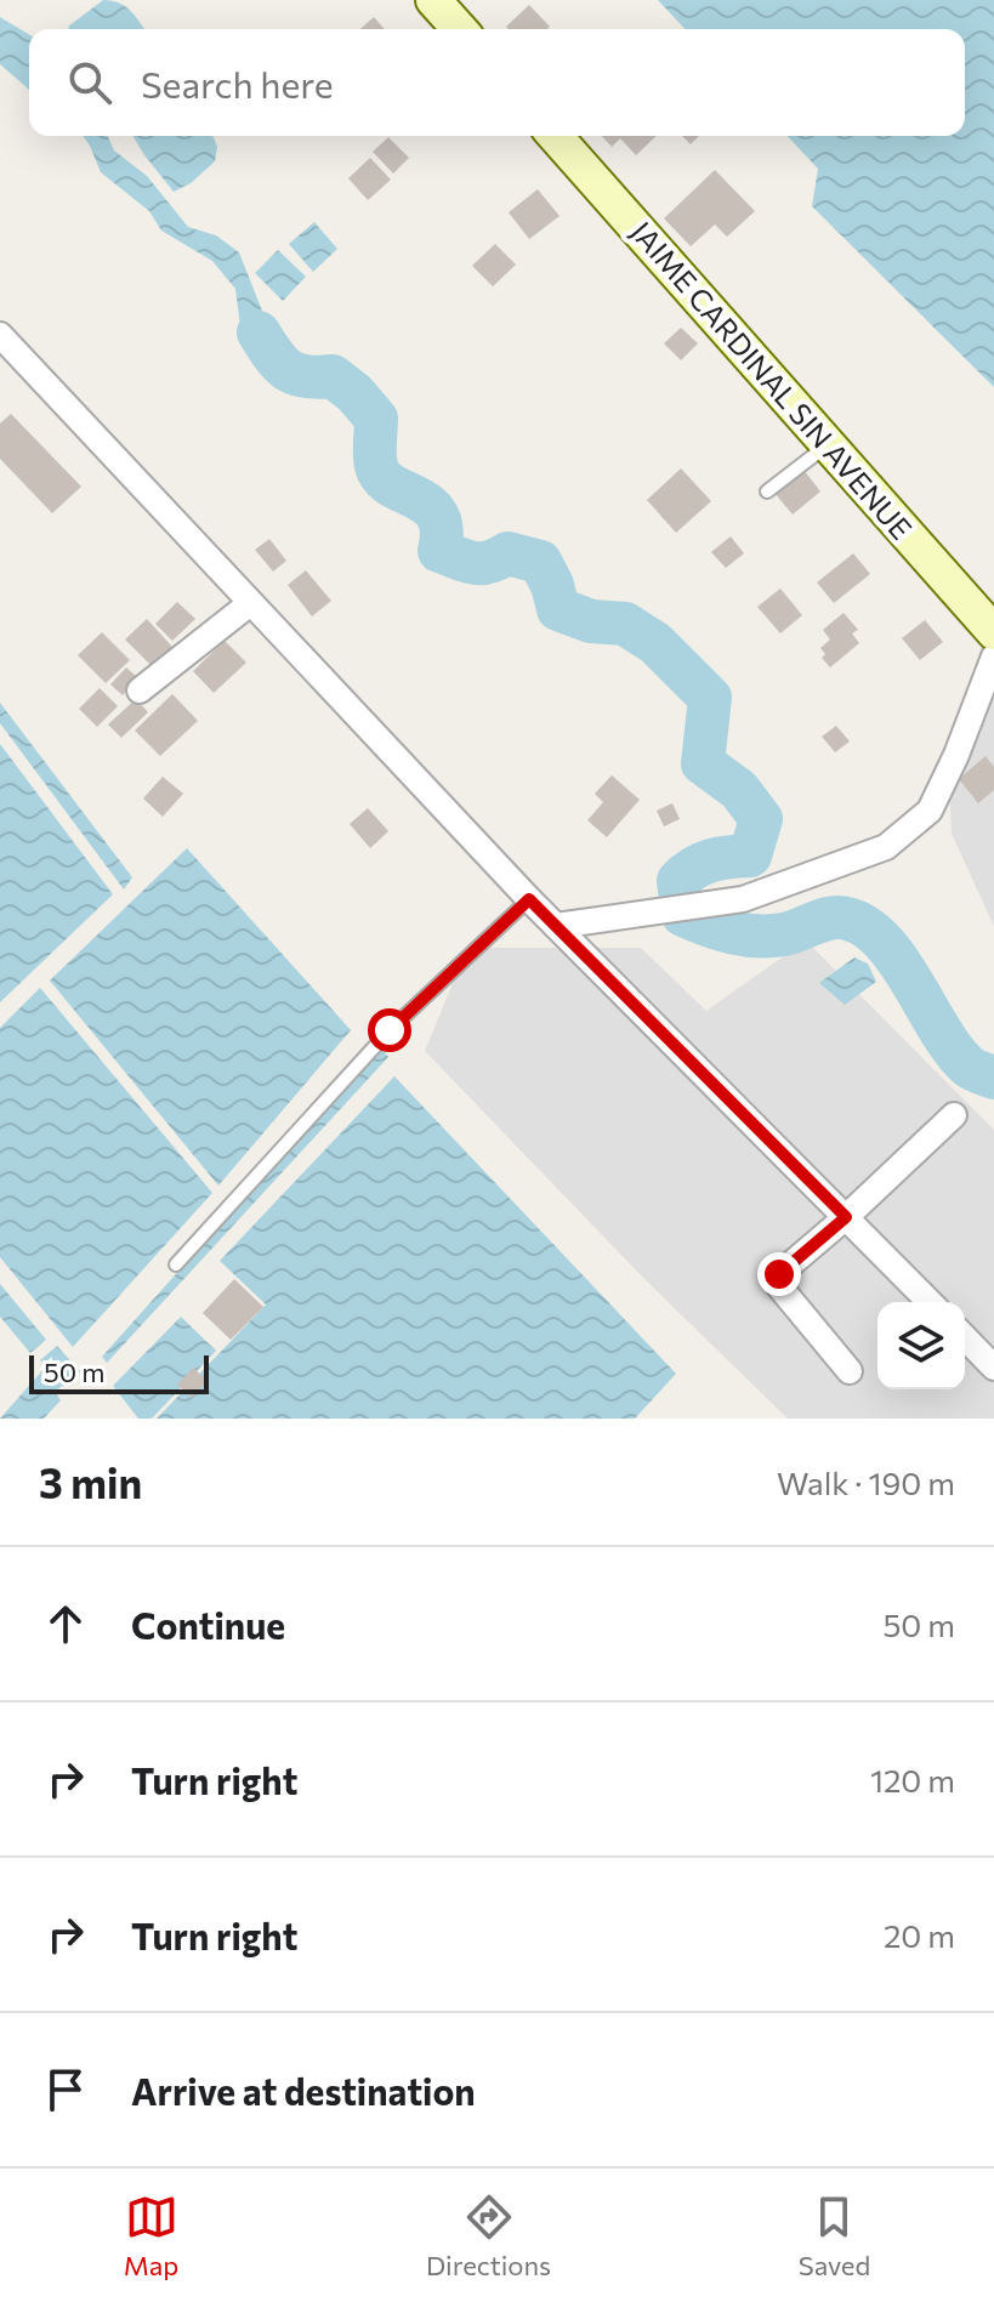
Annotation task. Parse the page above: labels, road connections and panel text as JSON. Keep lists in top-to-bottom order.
{
  "streets": {
    "main road": ["JAIME CARDINAL SIN AVENUE"]
  },
  "scale_bar": "50 m",
  "page": {
    "search": "Search here",
    "scale": "50 m",
    "heading": ["3 min", "Walk · 190 m"],
    "list": [
      ["Continue", "50 m"],
      ["Turn right", "120 m"],
      ["Turn right", "20 m"],
      "Arrive at destination"
    ],
    "nav": ["Map", "Directions", "Saved"]
  }
}
